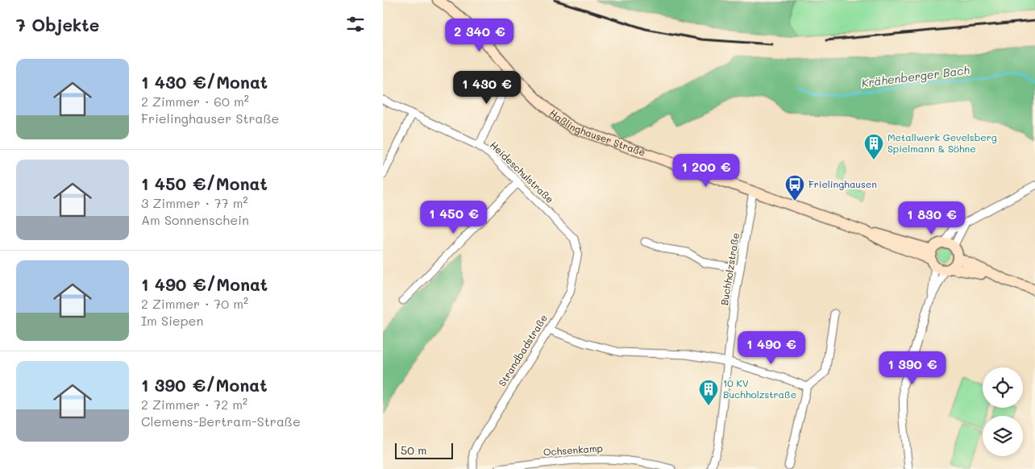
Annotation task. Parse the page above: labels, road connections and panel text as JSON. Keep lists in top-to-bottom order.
{
  "streets": {
    "main road": ["Haßlinghauser Straße"],
    "street": [
      "Heideschulstraße",
      "Buchholzstraße",
      "Strandbadstraße",
      "Ochsenkamp"
    ]
  },
  "crossings": [
    ["Haßlinghauser Straße", "Buchholzstraße"],
    ["Heideschulstraße", "Strandbadstraße"]
  ],
  "water": ["Krähenberger Bach"],
  "places": {
    "building": ["Metallwerk Gevelsberg Spielmann & Söhne", "10 KV Buchholzstraße"],
    "bus stop": ["Frielinghausen"]
  },
  "scale_bar": "50 m",
  "page": {
    "heading": "7 Objekte",
    "price": [
      "2 340 €",
      "1 430 €",
      "1 200 €",
      "1 450 €",
      "1 830 €",
      "1 490 €",
      "1 390 €"
    ],
    "list": [
      {
        "name": "1 430 €/Monat",
        "note": "2 Zimmer · 60 m² · Frielinghauser Straße"
      },
      {
        "name": "1 450 €/Monat",
        "note": "3 Zimmer · 77 m² · Am Sonnenschein"
      },
      {
        "name": "1 490 €/Monat",
        "note": "2 Zimmer · 70 m² · Im Siepen"
      },
      {
        "name": "1 390 €/Monat",
        "note": "2 Zimmer · 72 m² · Clemens-Bertram-Straße"
      }
    ],
    "scale": "50 m"
  }
}
